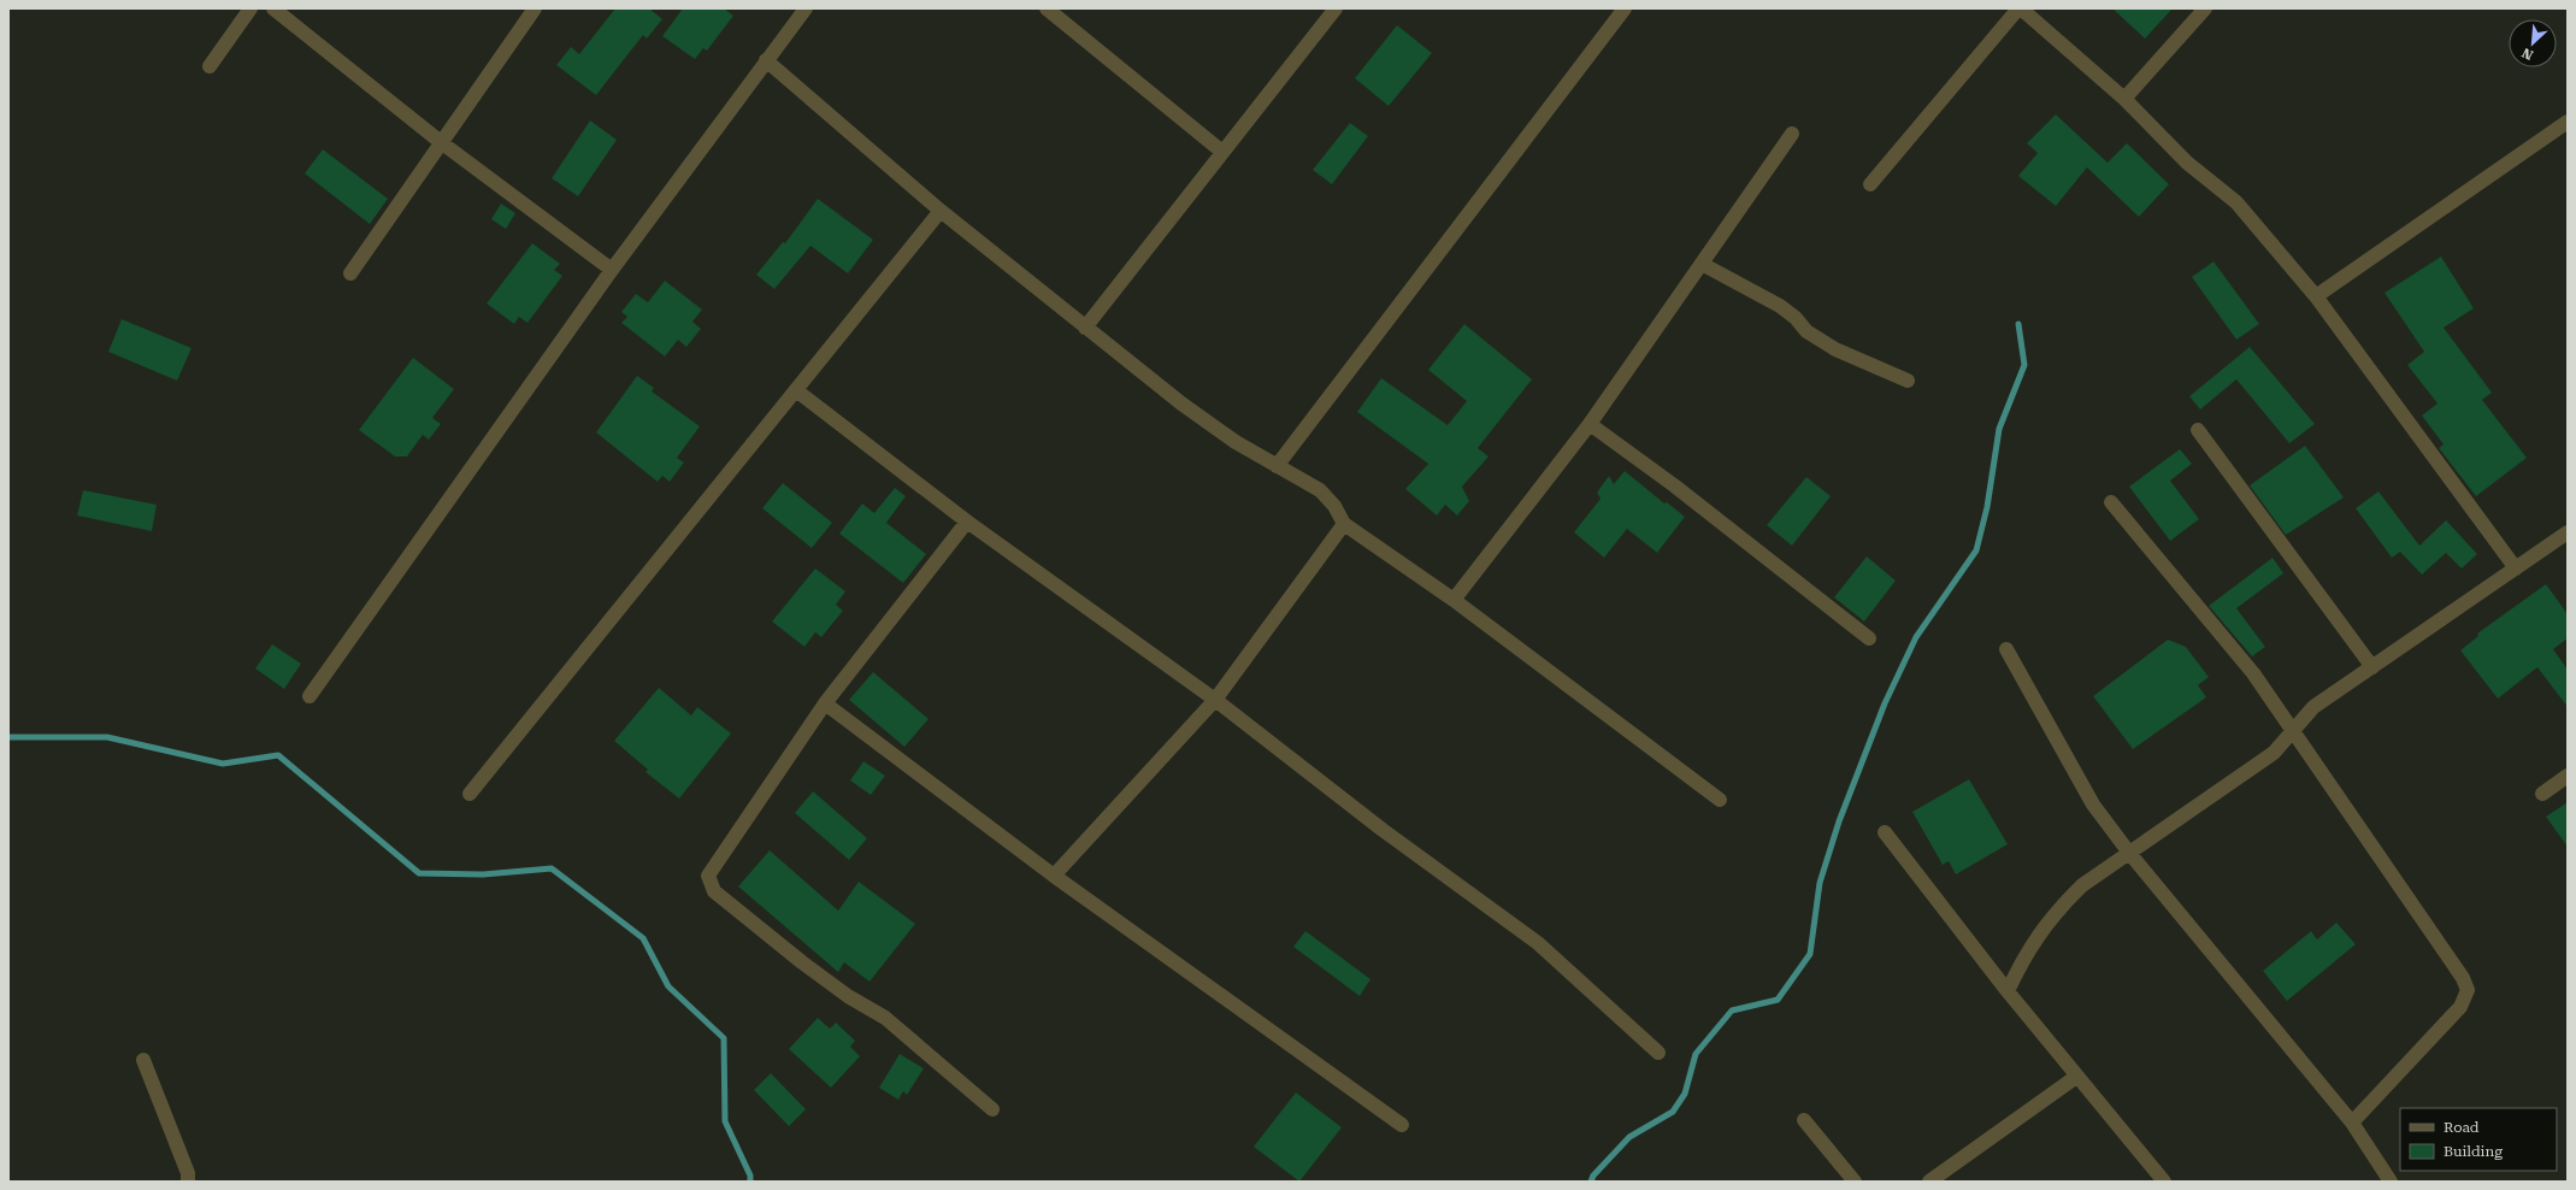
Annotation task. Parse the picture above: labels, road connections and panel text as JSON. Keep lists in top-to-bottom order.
{
  "legend": ["Road", "Building"],
  "north": "bottom left"
}
